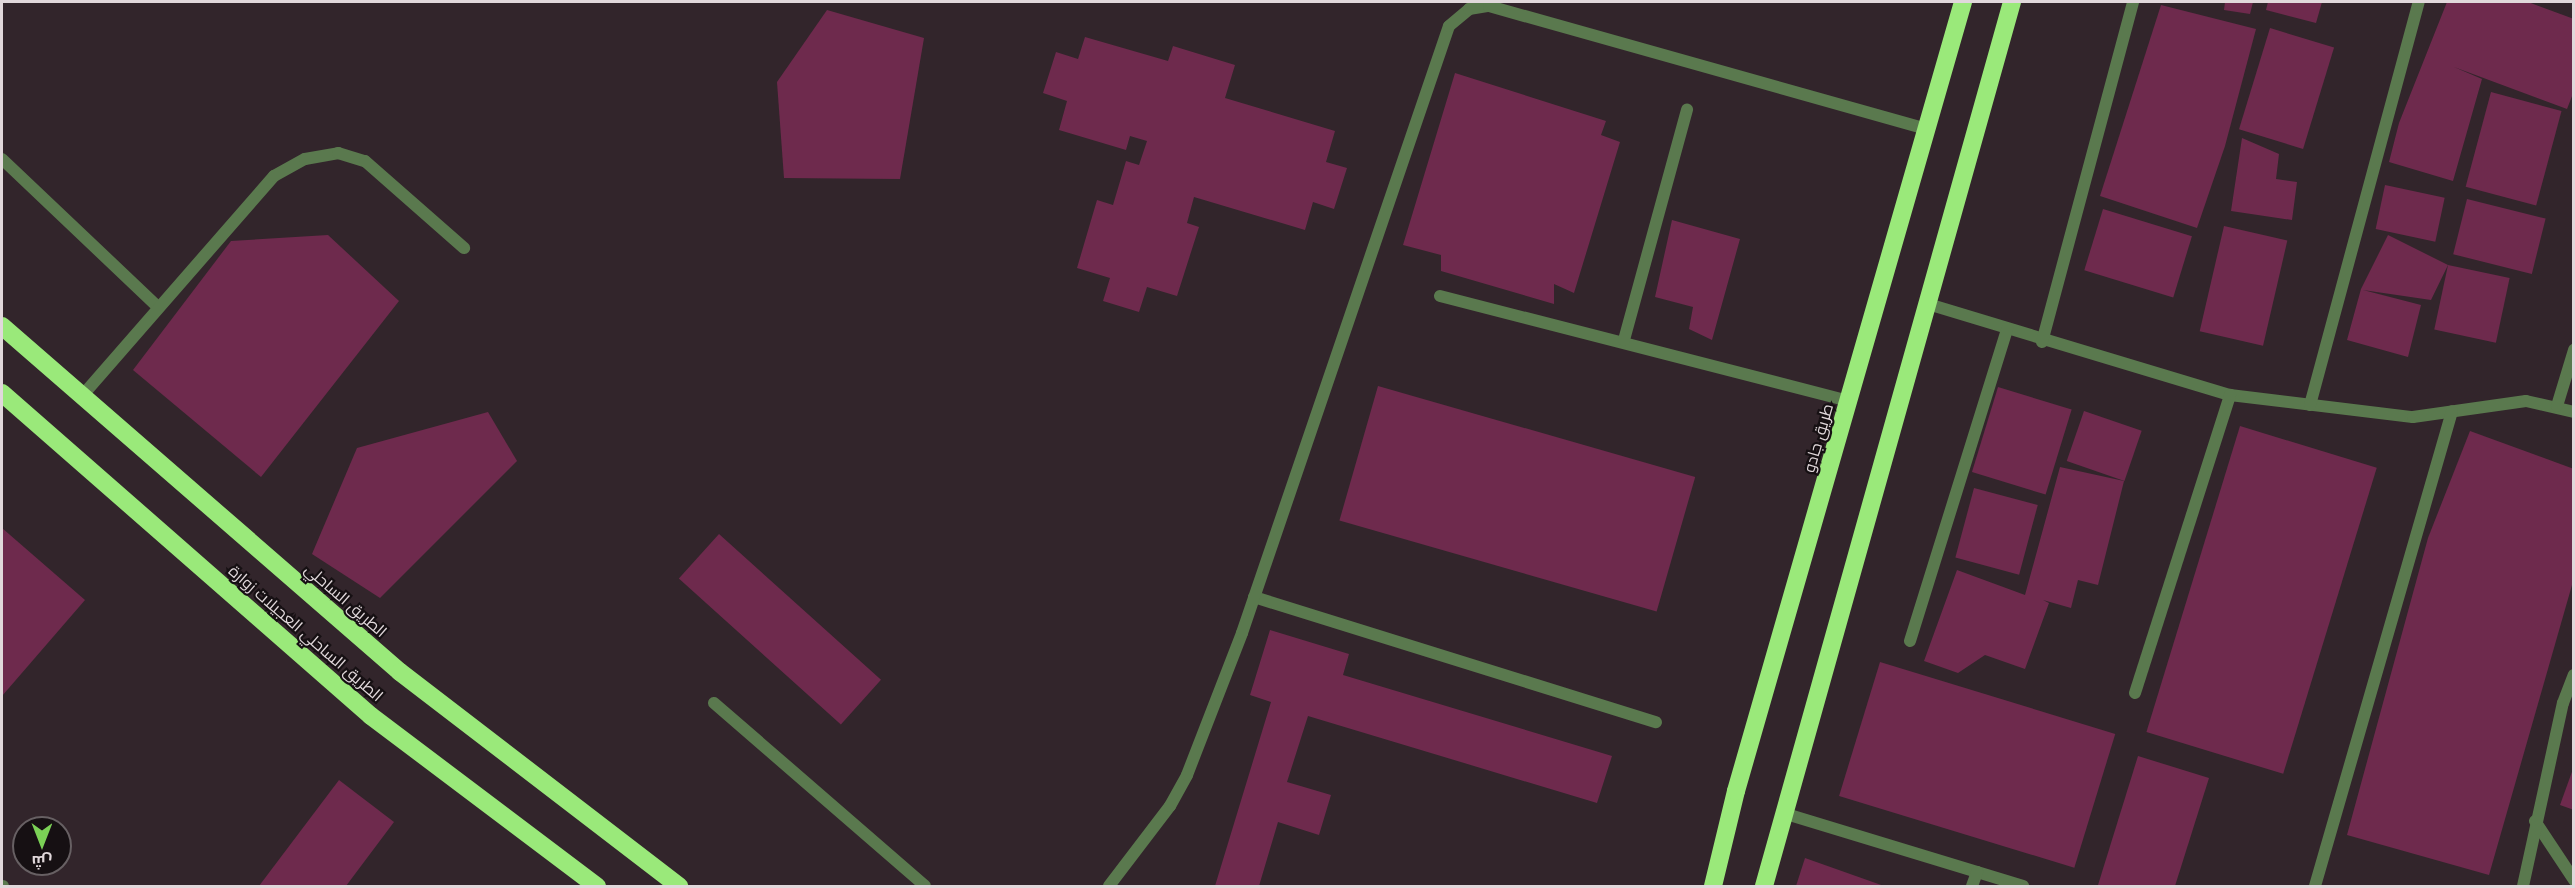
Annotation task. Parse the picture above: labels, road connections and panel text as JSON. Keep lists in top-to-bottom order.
{
  "streets": {
    "highway": ["طريق جادو", "الطريق الساحلي", "الطريق الساحلي العجيلات زوارة"]
  },
  "north": "bottom"
}
